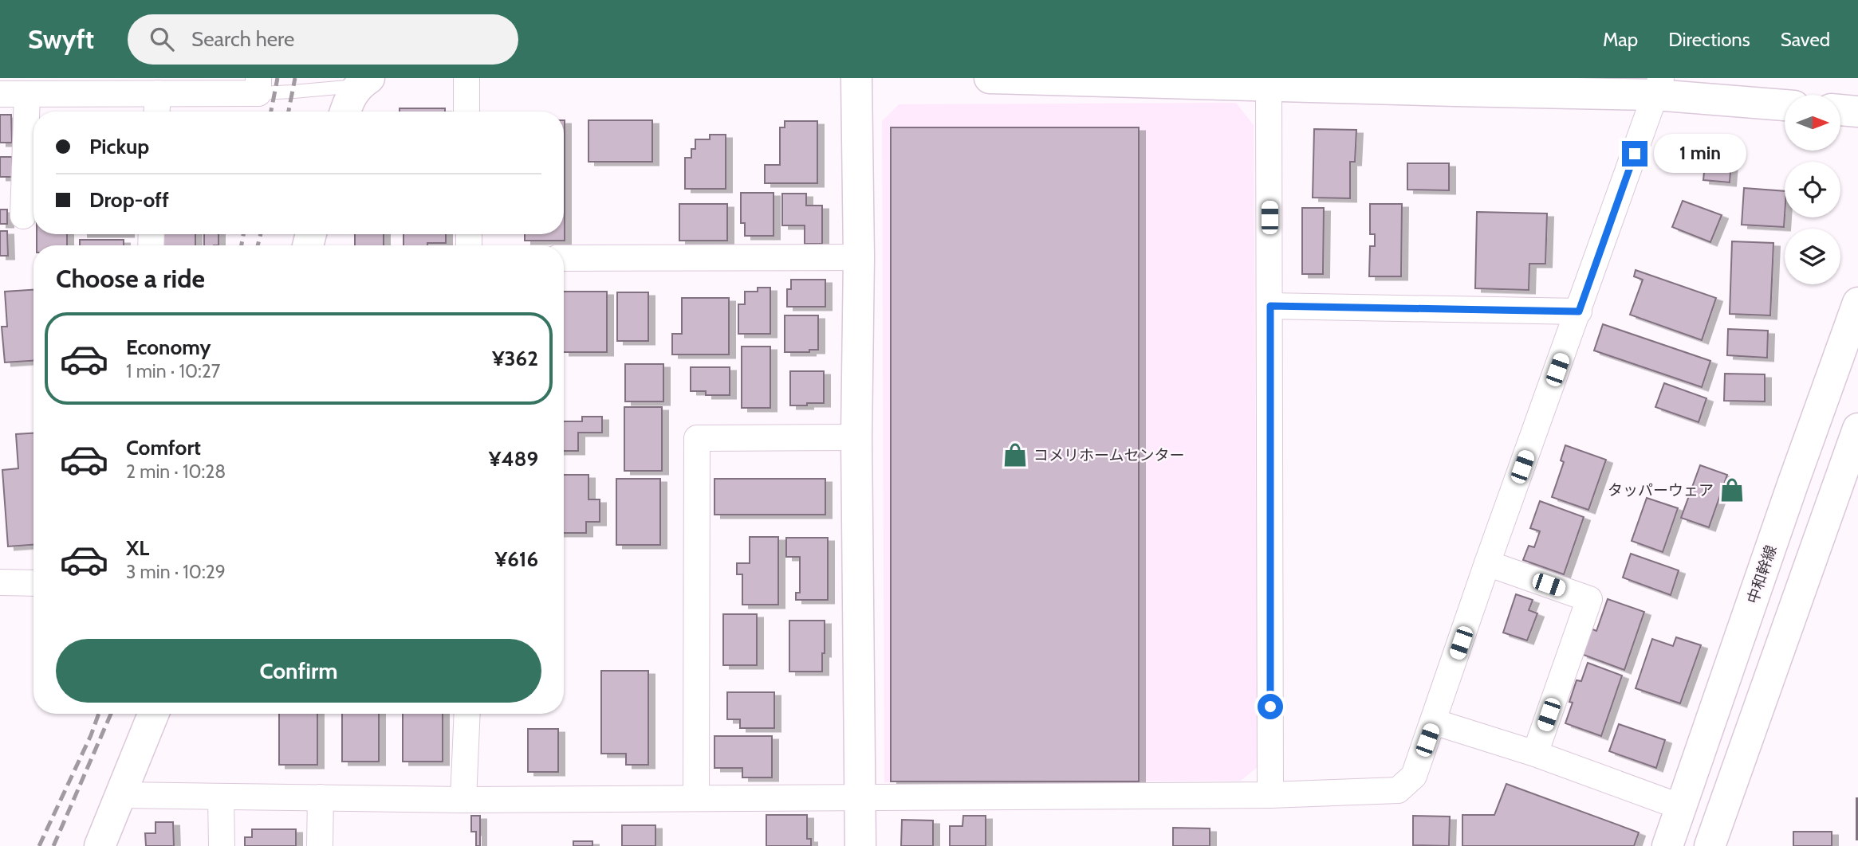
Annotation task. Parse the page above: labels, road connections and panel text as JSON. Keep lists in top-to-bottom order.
{
  "streets": {
    "street": ["中和幹線"]
  },
  "places": {
    "shop": ["コメリホームセンター", "タッパーウェア"]
  },
  "north": "right",
  "page": {
    "header": "Swyft",
    "search": "Search here",
    "nav": ["Map", "Directions", "Saved"],
    "banner": ["Pickup", "Drop-off"],
    "bubble": "1 min",
    "heading": "Choose a ride",
    "list": [
      {
        "name": "Economy",
        "note": "1 min · 10:27",
        "value": "¥362"
      },
      {
        "name": "Comfort",
        "note": "2 min · 10:28",
        "value": "¥489"
      },
      {
        "name": "XL",
        "note": "3 min · 10:29",
        "value": "¥616"
      }
    ],
    "buttons": "Confirm"
  }
}
